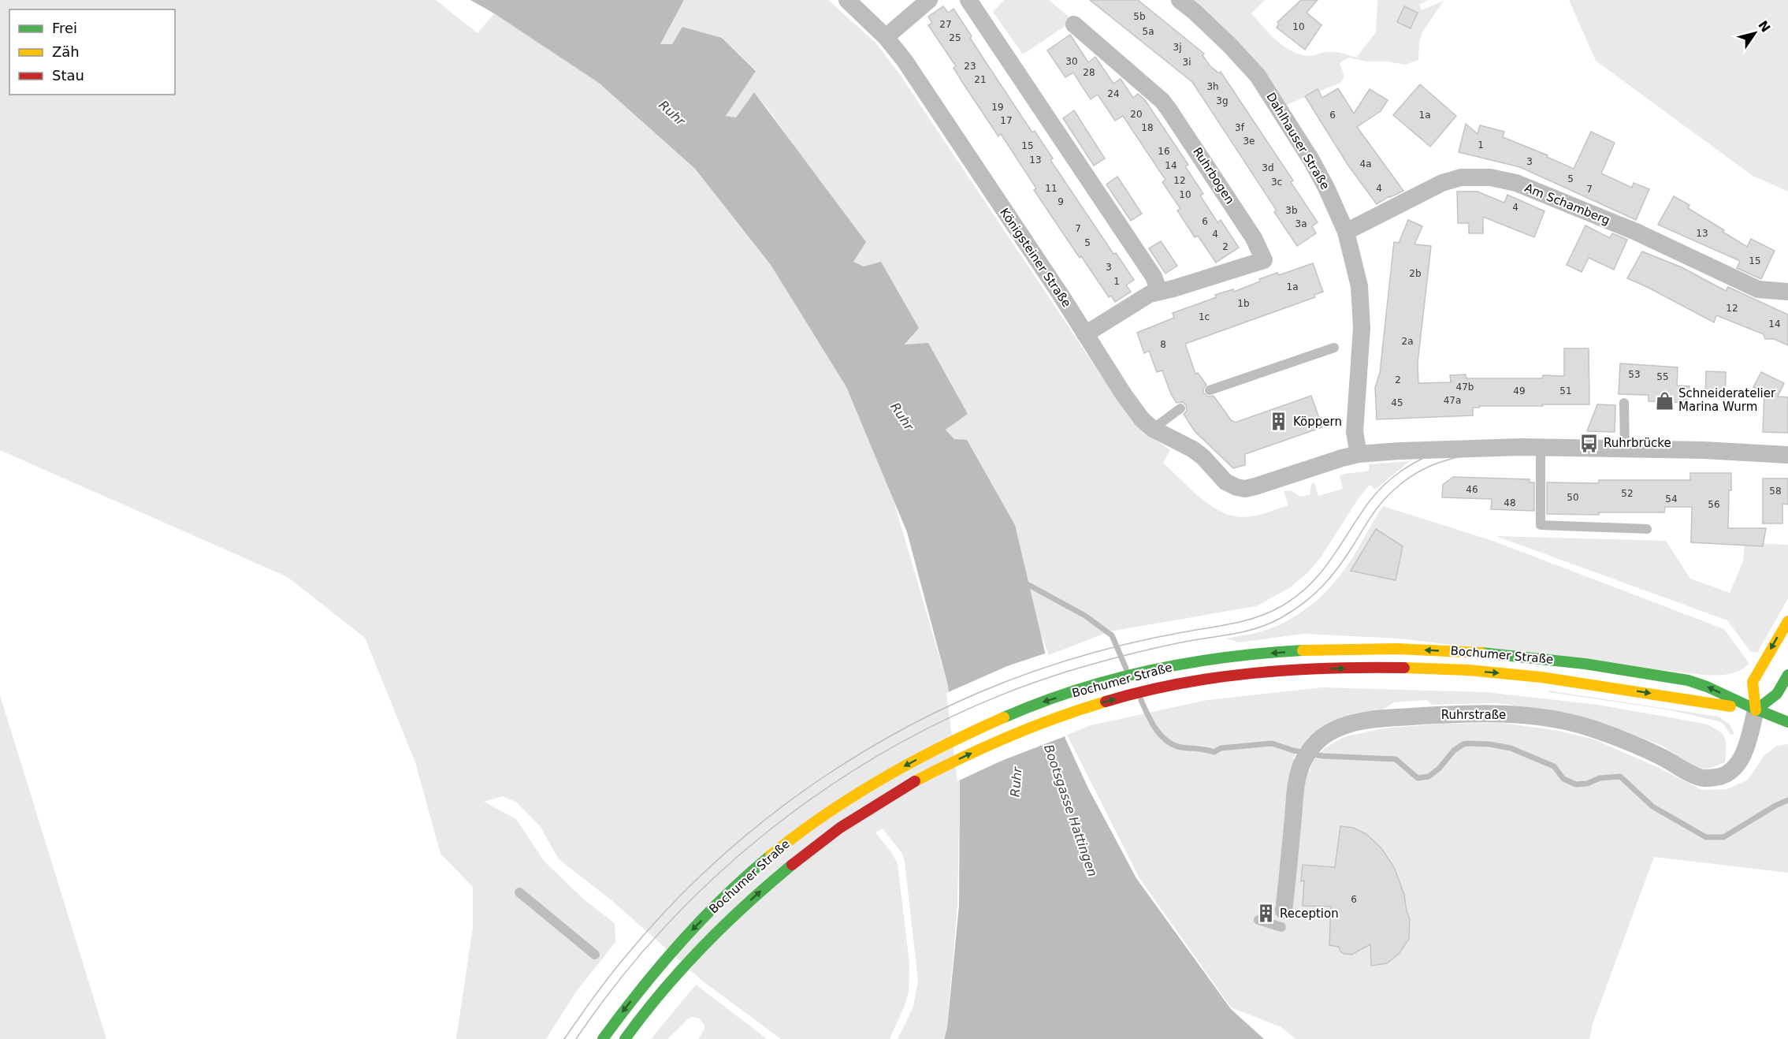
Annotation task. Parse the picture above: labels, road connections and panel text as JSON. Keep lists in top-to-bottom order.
{
  "streets": {
    "main road": ["Bochumer Straße"],
    "street": [
      "Dahlhauser Straße",
      "Ruhrbogen",
      "Am Schamberg",
      "Königsteiner Straße",
      "Ruhrstraße"
    ]
  },
  "crossings": [
    ["Dahlhauser Straße", "Am Schamberg"],
    ["Dahlhauser Straße", "Königsteiner Straße"],
    ["Ruhrbogen", "Königsteiner Straße"],
    ["Bochumer Straße", "Ruhrstraße"]
  ],
  "water": ["Ruhr", "Bootsgasse Hattingen"],
  "places": {
    "shop": ["Schneideratelier Marina Wurm"],
    "building": ["Köppern", "Reception"],
    "bus stop": ["Ruhrbrücke"]
  },
  "house_numbers": [
    "5b",
    "27",
    "10",
    "5a",
    "25",
    "3j",
    "30",
    "3i",
    "23",
    "28",
    "21",
    "3h",
    "24",
    "3g",
    "19",
    "20",
    "6",
    "1a",
    "17",
    "18",
    "3f",
    "3e",
    "1",
    "15",
    "16",
    "13",
    "3",
    "4a",
    "14",
    "3d",
    "5",
    "12",
    "3c",
    "11",
    "4",
    "7",
    "10",
    "9",
    "4",
    "3b",
    "6",
    "3a",
    "7",
    "13",
    "4",
    "5",
    "2",
    "15",
    "3",
    "2b",
    "1",
    "1a",
    "1b",
    "12",
    "1c",
    "14",
    "2a",
    "8",
    "53",
    "55",
    "2",
    "47b",
    "49",
    "51",
    "47a",
    "45",
    "46",
    "58",
    "52",
    "50",
    "54",
    "48",
    "56",
    "6"
  ],
  "legend": ["Frei", "Zäh", "Stau"],
  "north": "top right"
}
